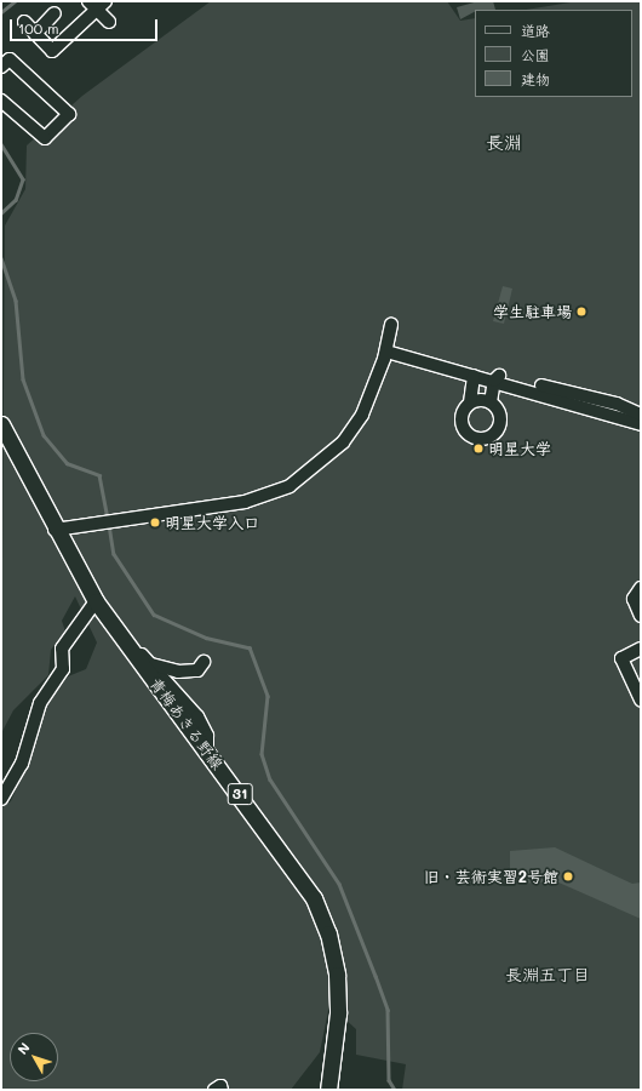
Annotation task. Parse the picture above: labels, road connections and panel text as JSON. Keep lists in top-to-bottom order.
{
  "streets": {
    "main road": ["青梅あきる野線", "31"]
  },
  "districts": ["長淵", "長淵五丁目"],
  "places": [
    "学生駐車場",
    "明星大学",
    "明星大学入口",
    "旧・芸術実習2号館"
  ],
  "legend": ["道路", "公園", "建物"],
  "scale_bar": "100 m",
  "north": "top left"
}
